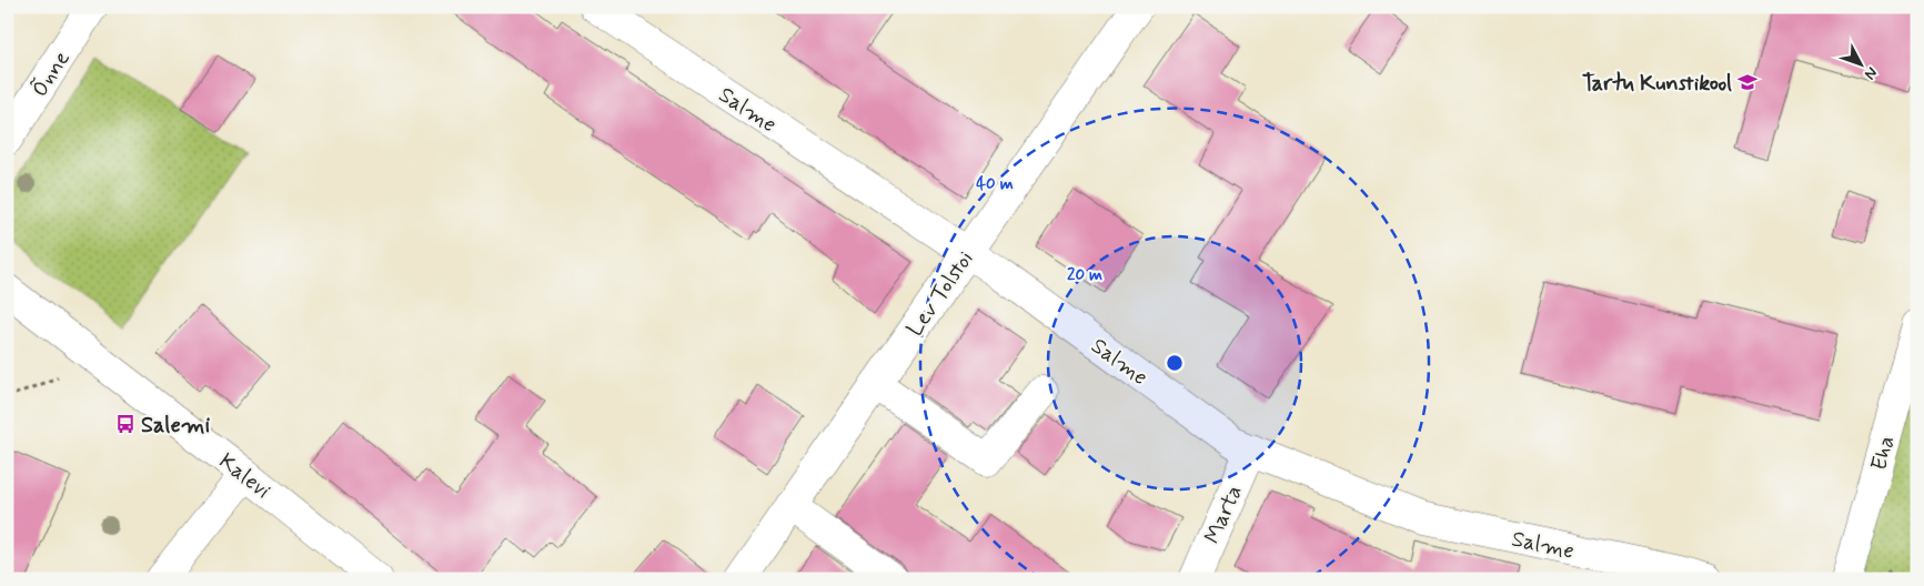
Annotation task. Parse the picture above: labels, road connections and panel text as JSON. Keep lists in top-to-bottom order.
{
  "streets": {
    "street": [
      "Õnne",
      "Salme",
      "Lev Tolstoi",
      "Eha",
      "Kalevi",
      "Marta"
    ]
  },
  "crossings": [
    ["Salme", "Lev Tolstoi"],
    ["Salme", "Marta"]
  ],
  "places": {
    "school or university": ["Tartu Kunstikool"],
    "bus stop": ["Salemi"]
  },
  "north": "bottom right",
  "rings": ["40 m", "20 m"]
}
